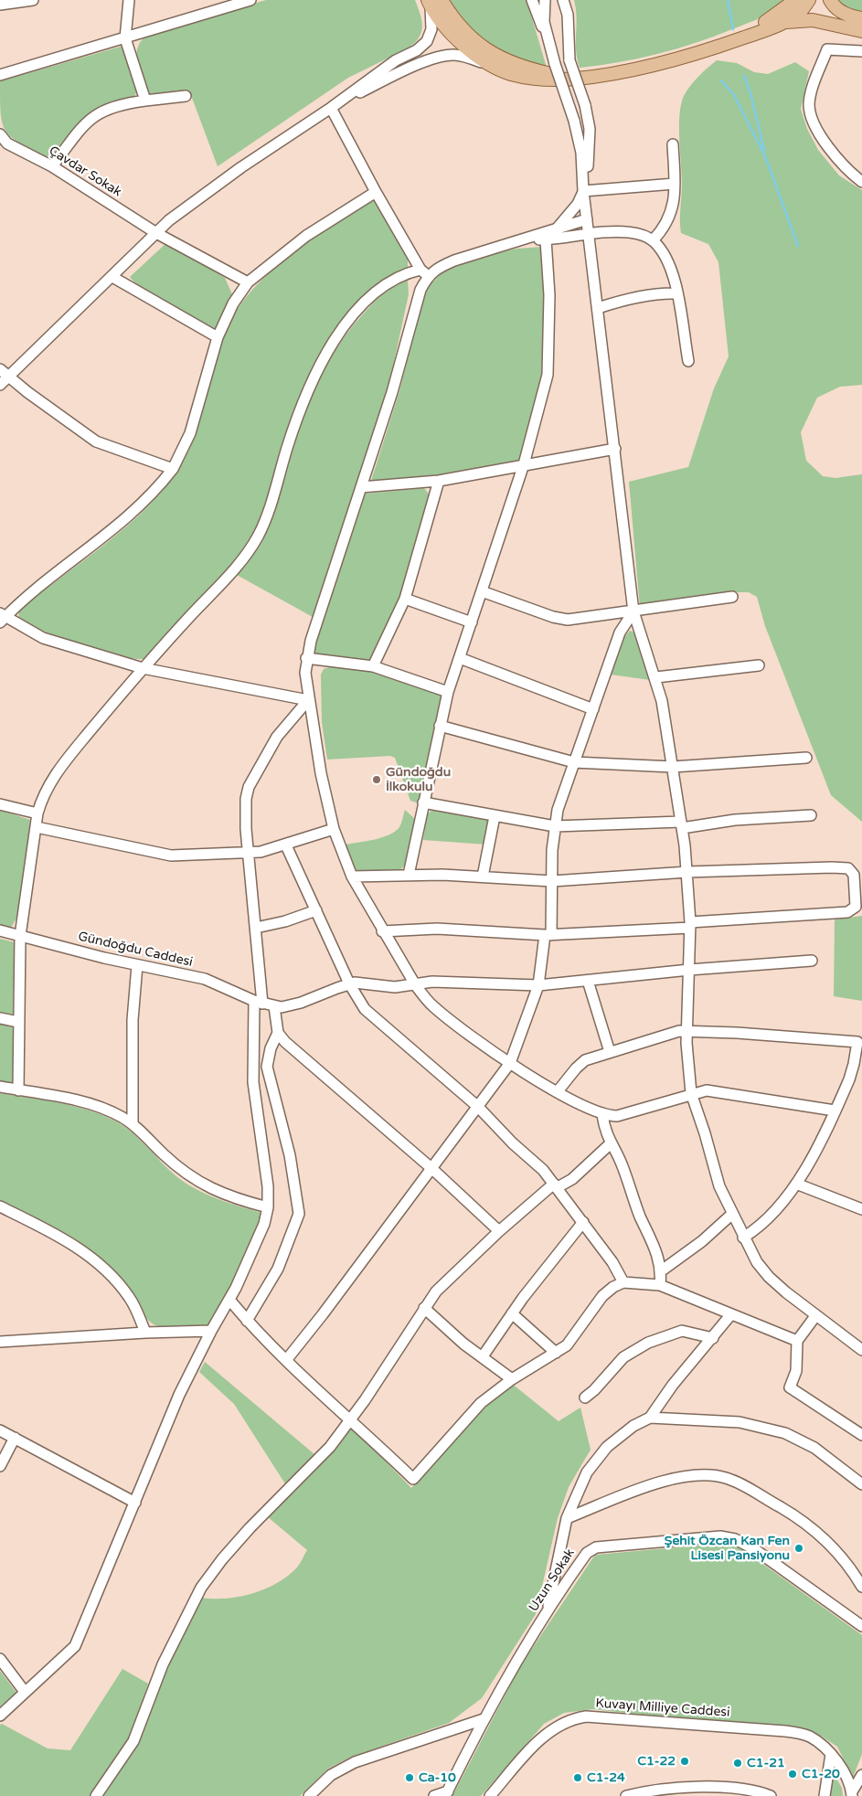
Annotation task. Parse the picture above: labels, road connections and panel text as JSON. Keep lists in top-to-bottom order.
{
  "streets": {
    "street": [
      "Çavdar Sokak",
      "Gündoğdu Caddesi",
      "Uzun Sokak",
      "Kuvayı Milliye Caddesi"
    ]
  },
  "places": [
    "Gündoğdu İlkokulu",
    "Şehit Özcan Kan Fen Lisesi Pansiyonu",
    "C1-22",
    "C1-21",
    "C1-20",
    "Ca-10",
    "C1-24"
  ]
}
